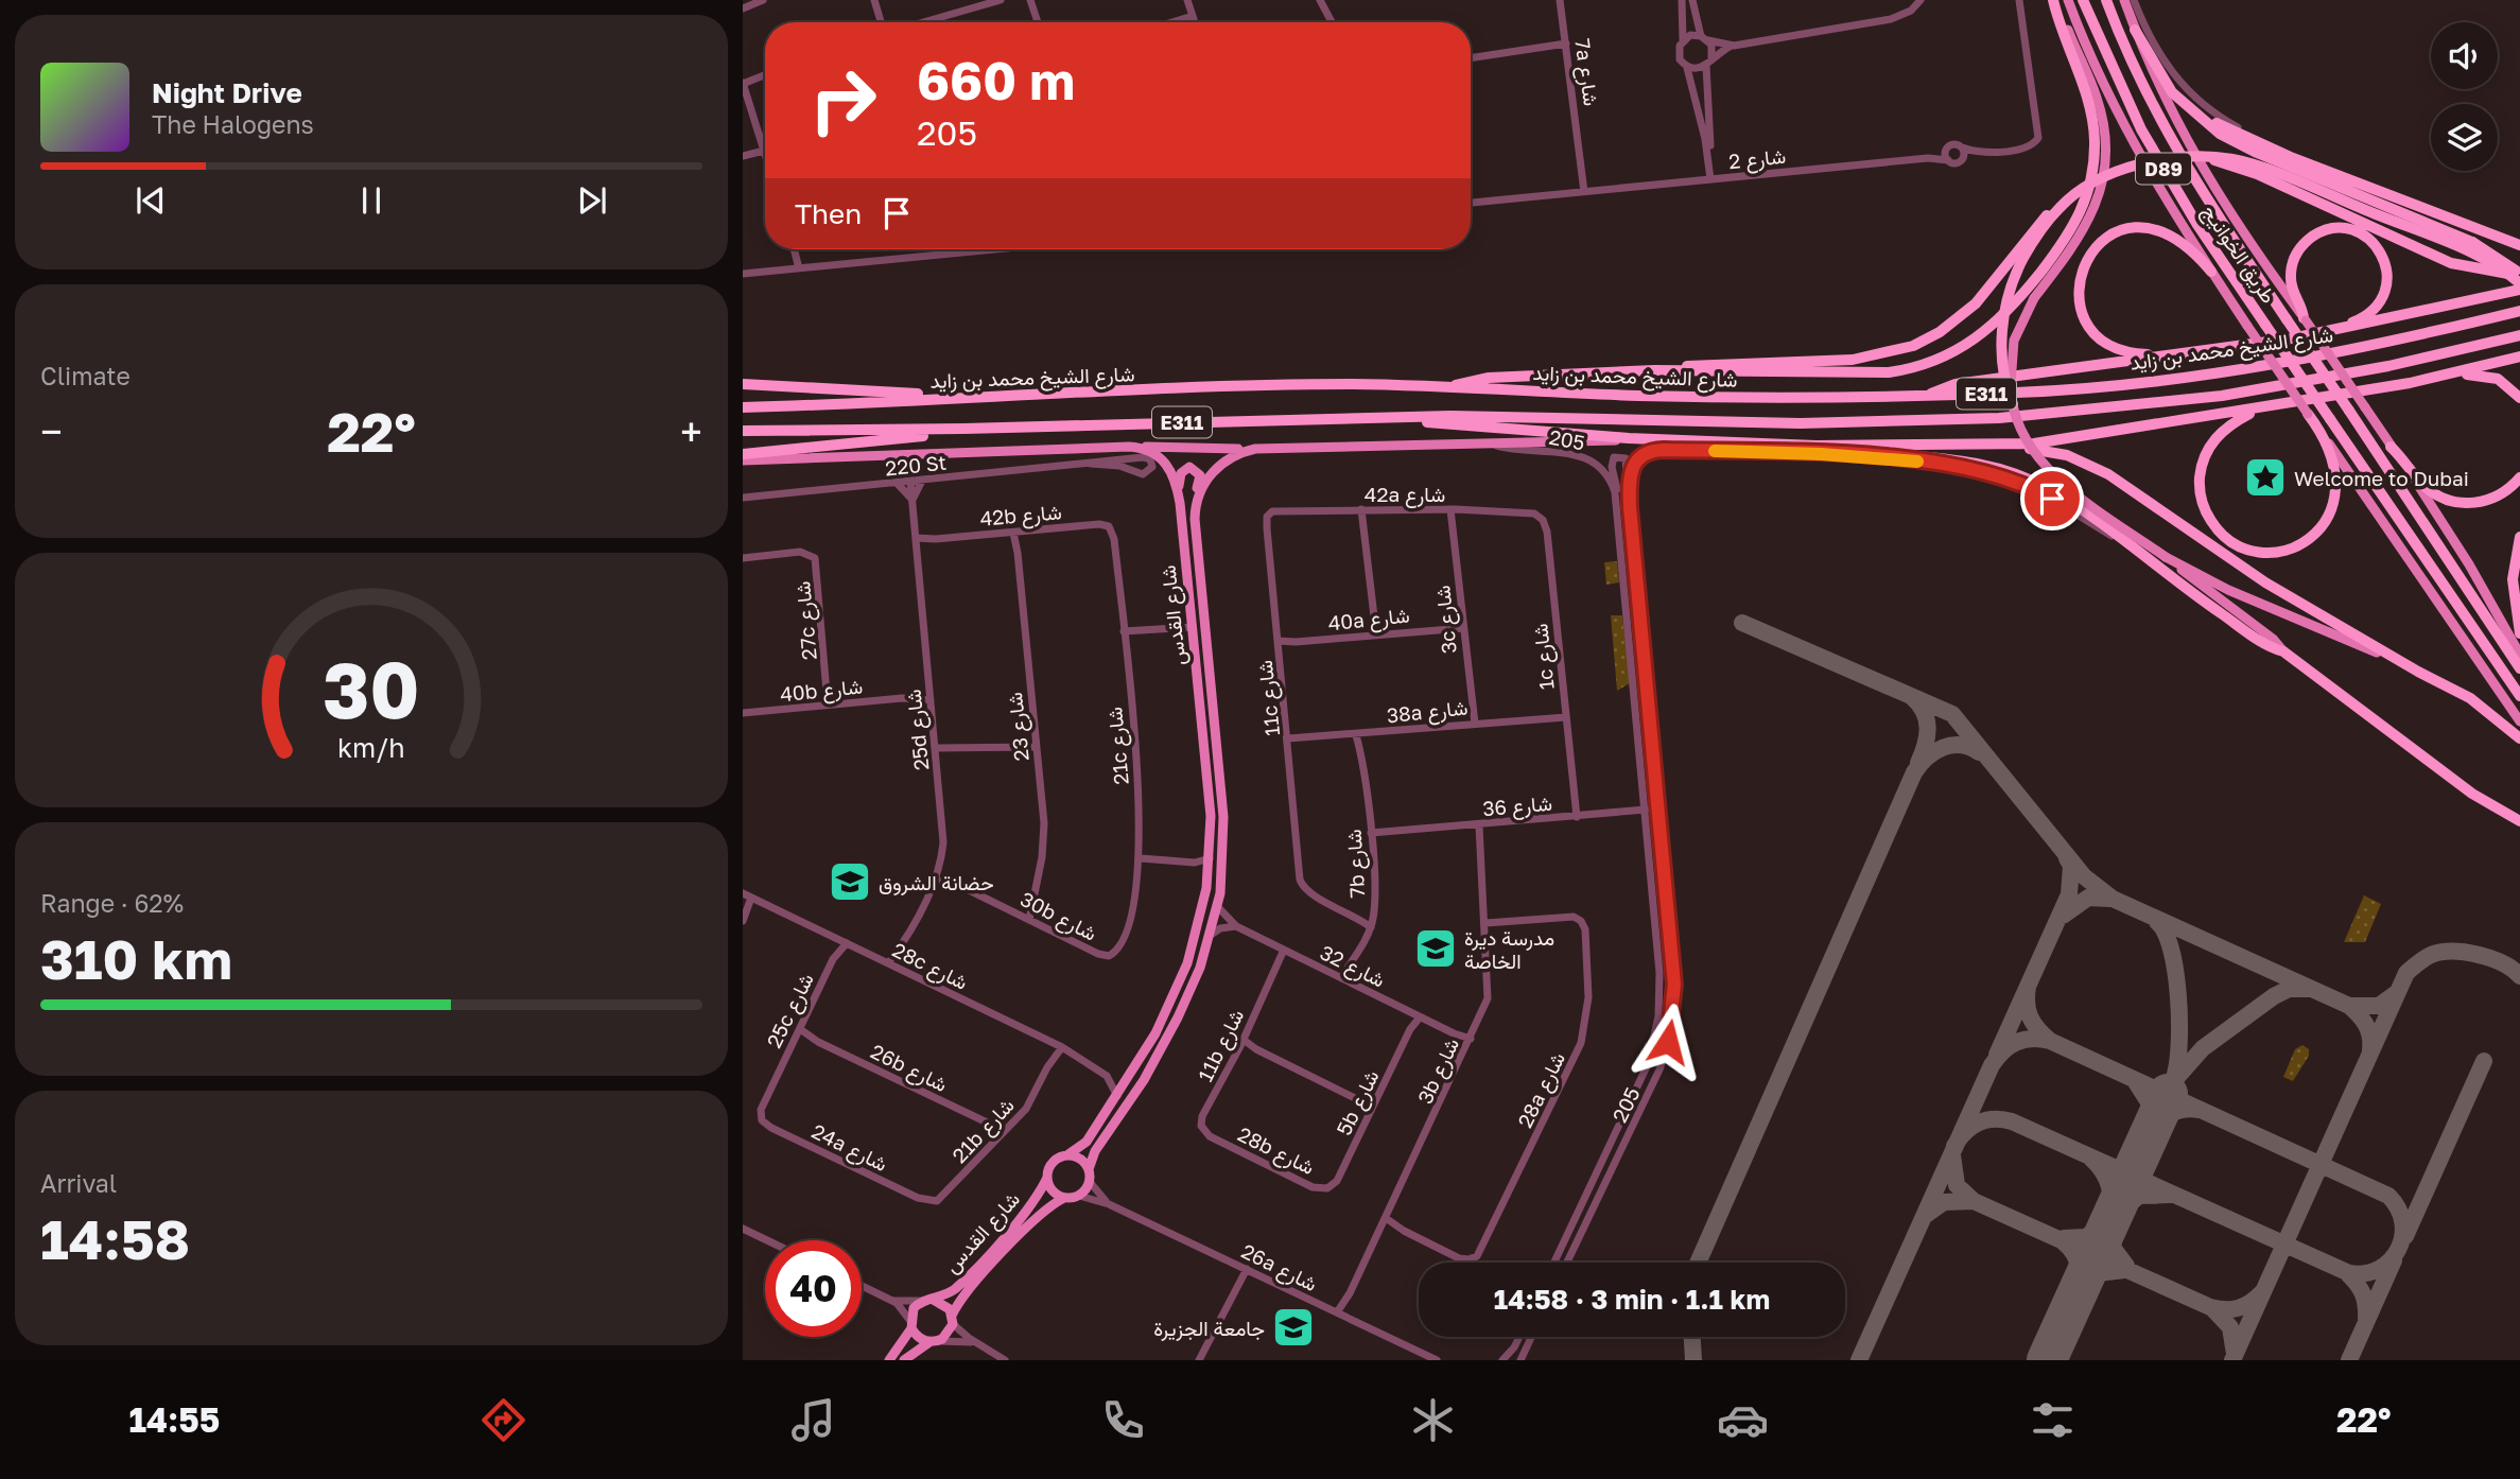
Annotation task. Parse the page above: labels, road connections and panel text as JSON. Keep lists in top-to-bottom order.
{
  "streets": {
    "highway": [
      "D89",
      "طريق الخوانيج",
      "شارع الشيخ محمد بن زايد",
      "E311"
    ],
    "main road": ["شارع القدس"],
    "street": [
      "7a شارع",
      "شارع 2",
      "205",
      "220 St",
      "42a شارع",
      "42b شارع",
      "40a شارع",
      "3c شارع",
      "27c شارع",
      "1c شارع",
      "40b شارع",
      "11c شارع",
      "38a شارع",
      "شارع 23",
      "25d شارع",
      "21c شارع",
      "شارع 36",
      "7b شارع",
      "30b شارع",
      "28c شارع",
      "شارع 32",
      "25c شارع",
      "11b شارع",
      "26b شارع",
      "3b شارع",
      "28a شارع",
      "5b شارع",
      "21b شارع",
      "24a شارع",
      "28b شارع",
      "26a شارع"
    ]
  },
  "crossings": [
    ["7a شارع", "شارع 2"],
    ["205", "شارع القدس"],
    ["205", "شارع 36"],
    ["220 St", "25d شارع"],
    ["42a شارع", "3c شارع"],
    ["42a شارع", "1c شارع"],
    ["42a شارع", "11c شارع"],
    ["42b شارع", "شارع 23"],
    ["42b شارع", "25d شارع"],
    ["42b شارع", "21c شارع"],
    ["شارع القدس", "28c شارع"],
    ["شارع القدس", "شارع 32"],
    ["شارع القدس", "26a شارع"],
    ["40a شارع", "3c شارع"],
    ["40a شارع", "11c شارع"],
    ["3c شارع", "38a شارع"],
    ["27c شارع", "40b شارع"],
    ["1c شارع", "38a شارع"],
    ["1c شارع", "شارع 36"],
    ["40b شارع", "25d شارع"],
    ["11c شارع", "38a شارع"],
    ["38a شارع", "7b شارع"],
    ["شارع 23", "30b شارع"],
    ["25d شارع", "30b شارع"],
    ["25d شارع", "28c شارع"],
    ["21c شارع", "30b شارع"],
    ["شارع 36", "7b شارع"],
    ["شارع 36", "3b شارع"],
    ["7b شارع", "شارع 32"],
    ["28c شارع", "25c شارع"],
    ["28c شارع", "21b شارع"],
    ["شارع 32", "11b شارع"],
    ["شارع 32", "3b شارع"],
    ["شارع 32", "5b شارع"],
    ["25c شارع", "26b شارع"],
    ["25c شارع", "24a شارع"],
    ["11b شارع", "28b شارع"],
    ["26b شارع", "21b شارع"],
    ["3b شارع", "28a شارع"],
    ["3b شارع", "26a شارع"],
    ["5b شارع", "28b شارع"],
    ["21b شارع", "24a شارع"]
  ],
  "places": {
    "place": ["Welcome to Dubai"],
    "school or university": ["حضانة الشروق", "مدرسة ديرة الخاصة", "جامعة الجزيرة"]
  },
  "page": {
    "turn": ["660 m", "205"],
    "song": ["Night Drive", "The Halogens"],
    "then": "Then",
    "tile": [
      "Climate",
      ["Range · 62%", "310 km"],
      ["Arrival", "14:58"]
    ],
    "heat": ["−", "22°", "+"],
    "limit": "40",
    "trip": "14:58 · 3 min · 1.1 km",
    "tabs": ["14:55", "22°"],
    "gauge": ["30", "km/h"]
  }
}
